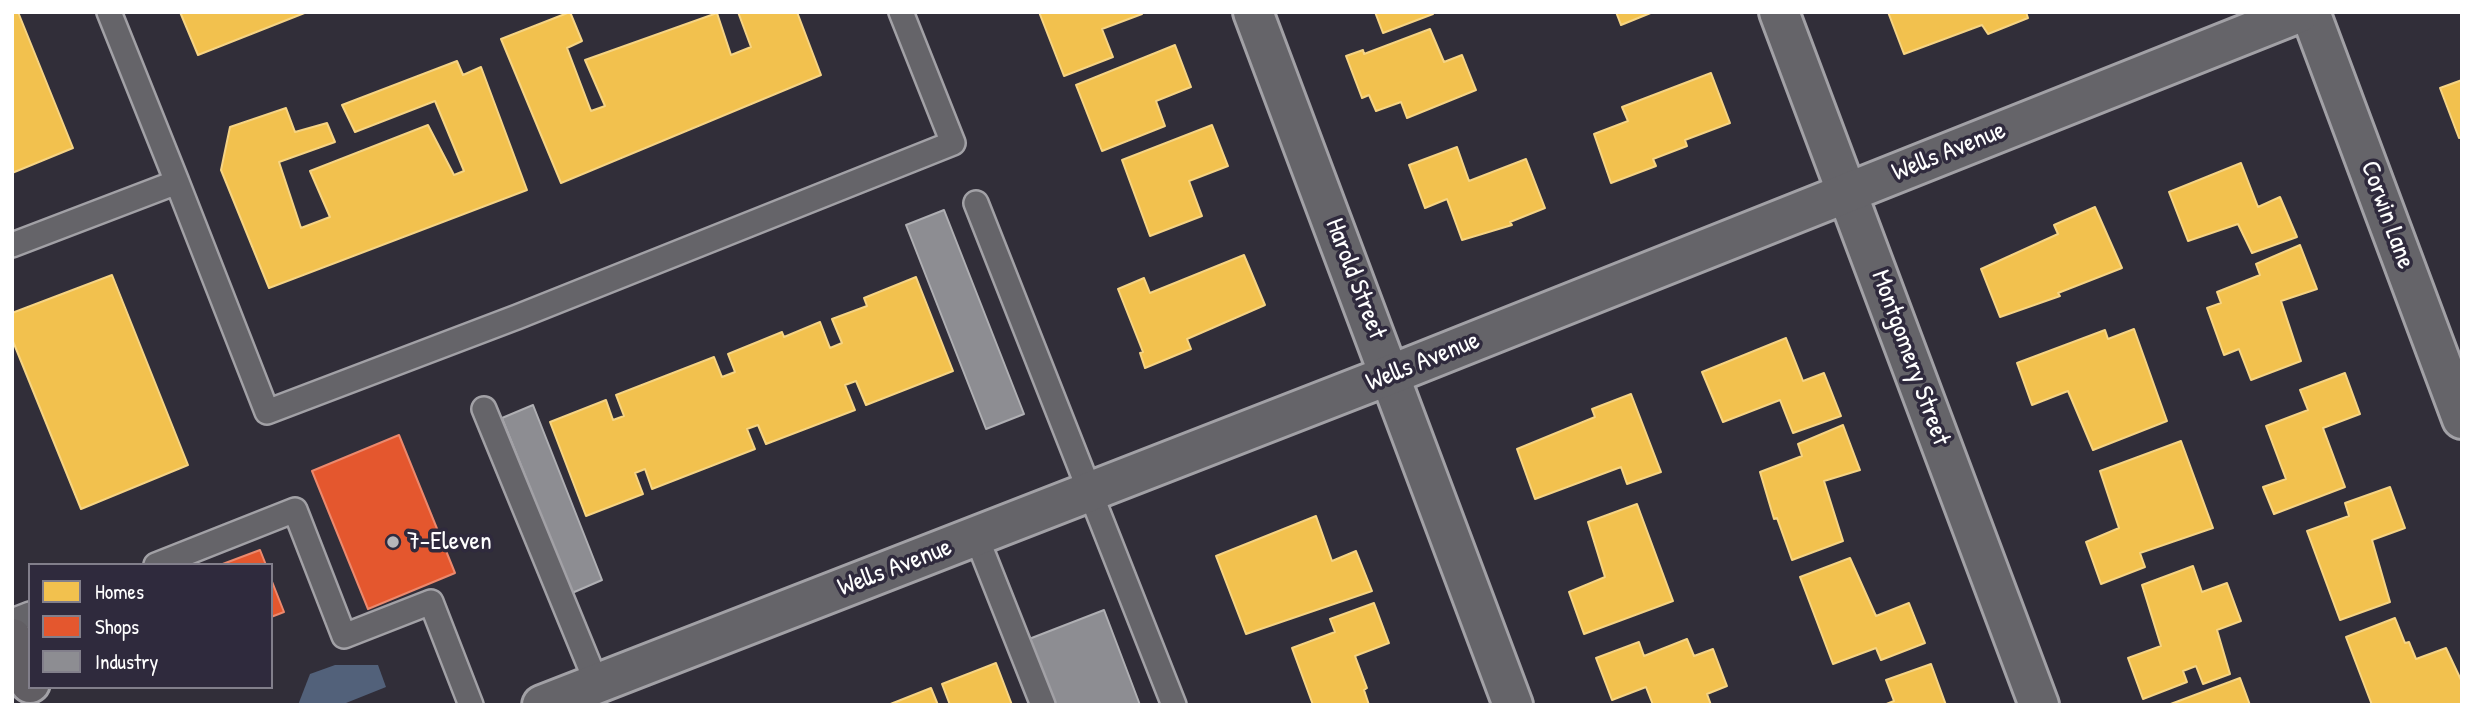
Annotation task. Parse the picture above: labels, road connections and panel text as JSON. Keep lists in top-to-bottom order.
{
  "streets": {
    "street": [
      "Wells Avenue",
      "Corwin Lane",
      "Harold Street",
      "Montgomery Street"
    ]
  },
  "crossings": [
    ["Wells Avenue", "Harold Street"],
    ["Wells Avenue", "Montgomery Street"]
  ],
  "places": ["7-Eleven"],
  "legend": ["Homes", "Shops", "Industry"]
}
